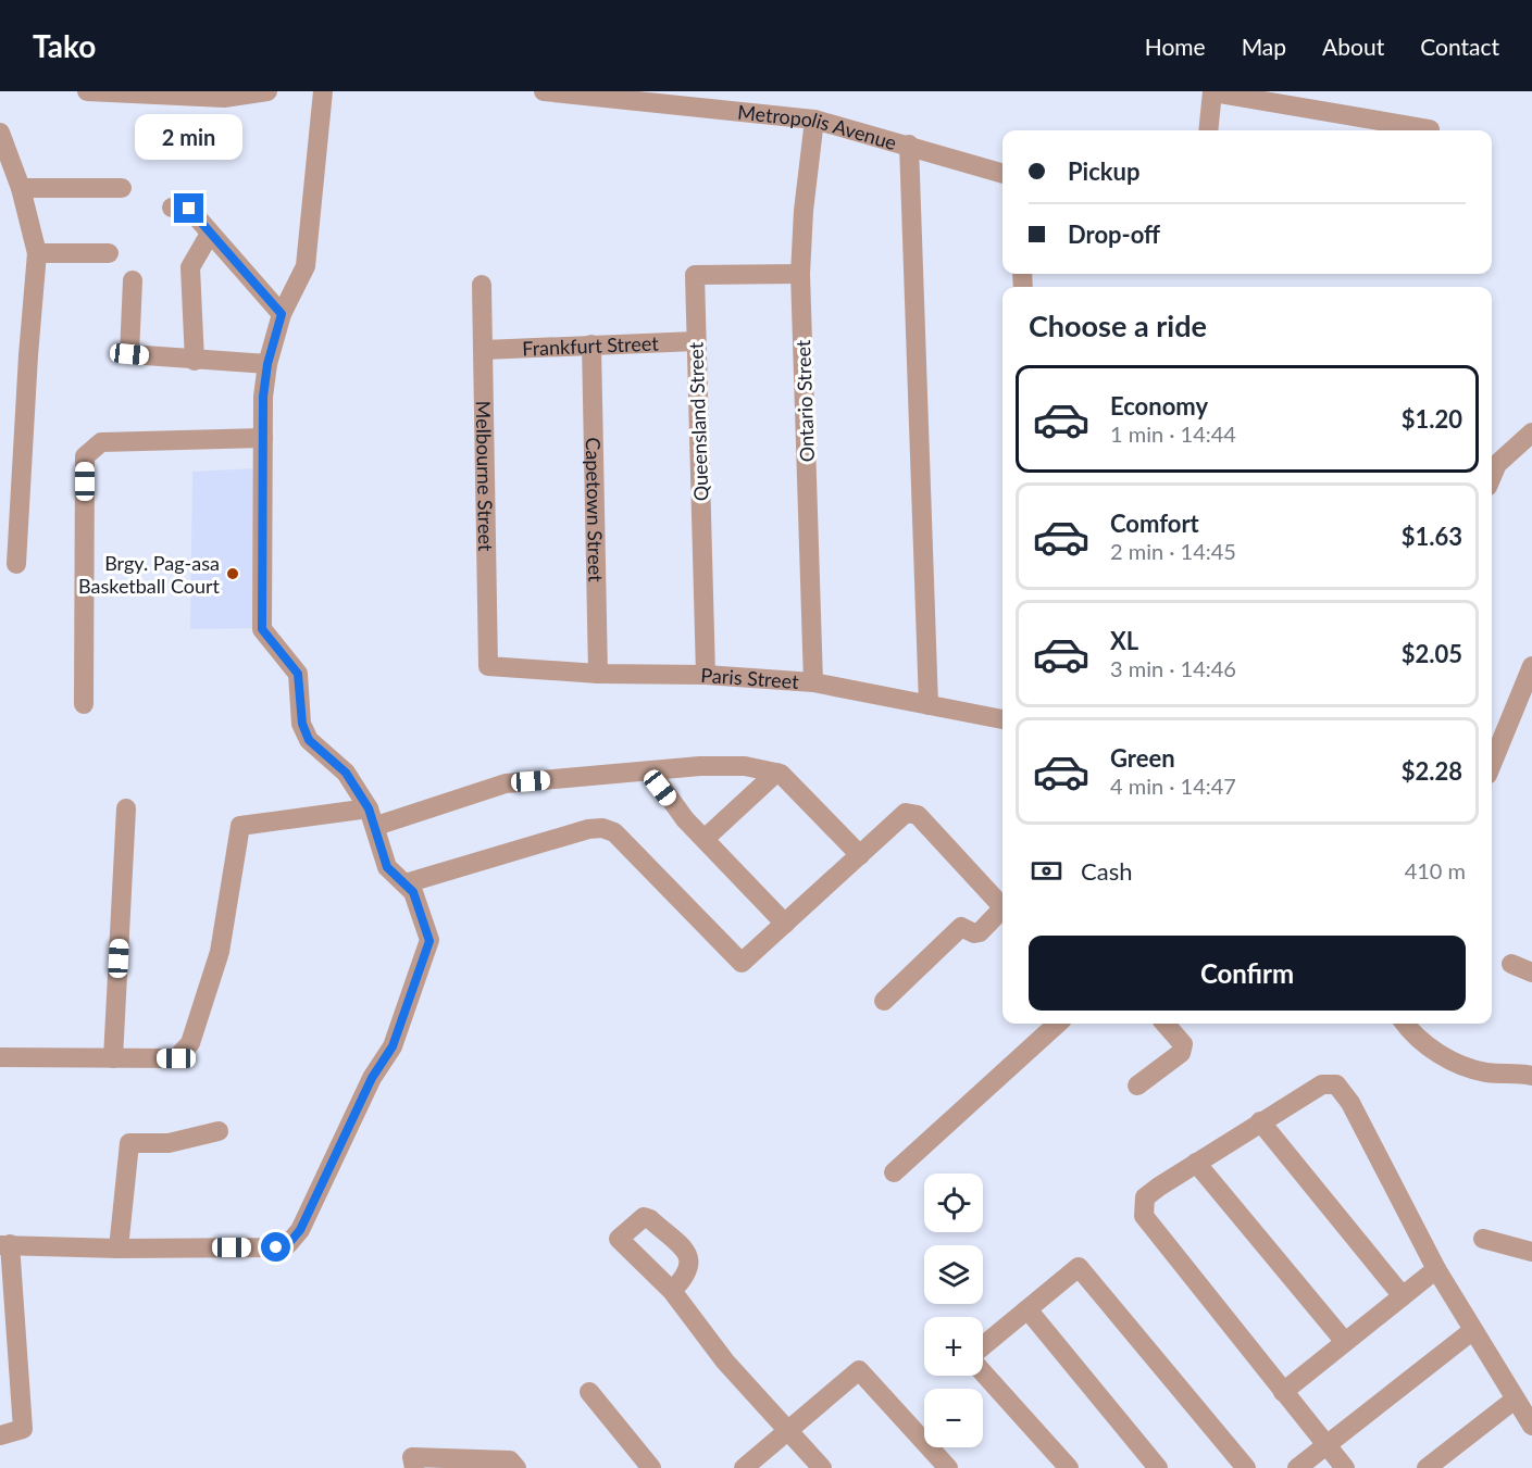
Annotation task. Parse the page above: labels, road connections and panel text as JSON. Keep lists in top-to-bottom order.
{
  "streets": {
    "street": [
      "Metropolis Avenue",
      "Frankfurt Street",
      "Ontario Street",
      "Queensland Street",
      "Melbourne Street",
      "Capetown Street",
      "Paris Street"
    ]
  },
  "crossings": [
    ["Metropolis Avenue", "Ontario Street"],
    ["Frankfurt Street", "Queensland Street"],
    ["Frankfurt Street", "Melbourne Street"],
    ["Frankfurt Street", "Capetown Street"],
    ["Ontario Street", "Queensland Street"],
    ["Ontario Street", "Paris Street"],
    ["Queensland Street", "Paris Street"],
    ["Melbourne Street", "Paris Street"],
    ["Capetown Street", "Paris Street"]
  ],
  "places": ["Brgy. Pag-asa Basketball Court"],
  "page": {
    "header": "Tako",
    "nav": [
      "Home",
      "Map",
      "About",
      "Contact"
    ],
    "bubble": "2 min",
    "banner": ["Pickup", "Drop-off"],
    "heading": "Choose a ride",
    "list": [
      {
        "name": "Economy",
        "note": "1 min · 14:44",
        "value": "$1.20"
      },
      {
        "name": "Comfort",
        "note": "2 min · 14:45",
        "value": "$1.63"
      },
      {
        "name": "XL",
        "note": "3 min · 14:46",
        "value": "$2.05"
      },
      {
        "name": "Green",
        "note": "4 min · 14:47",
        "value": "$2.28"
      }
    ],
    "pay": ["Cash", "410 m"],
    "buttons": "Confirm",
    "map_buttons": ["+", "−"]
  }
}
